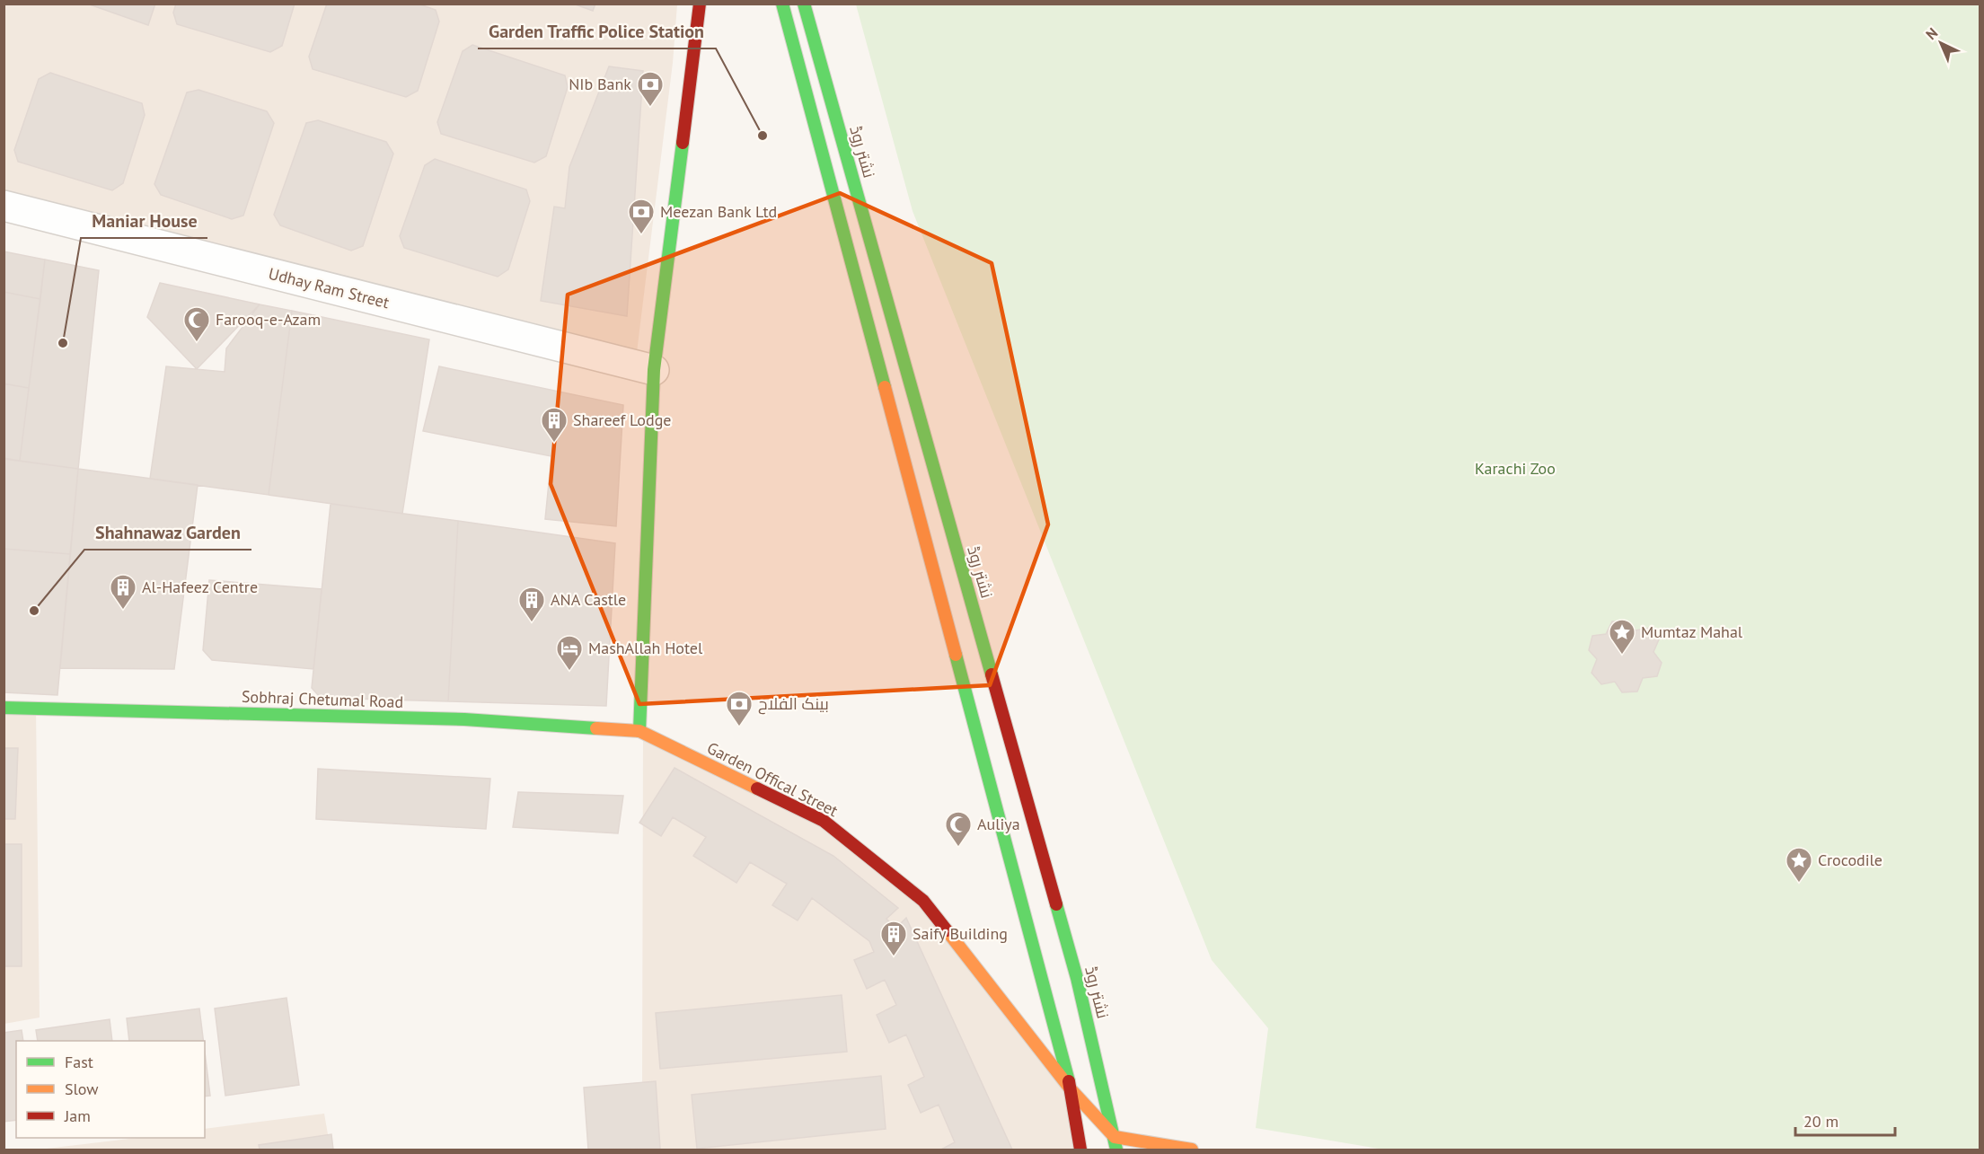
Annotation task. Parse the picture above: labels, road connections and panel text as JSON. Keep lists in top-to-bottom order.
{
  "streets": {
    "main road": ["نشتر روڈ", "Sobhraj Chetumal Road", "Garden Offical Street"],
    "street": ["Udhay Ram Street"]
  },
  "crossings": [
    ["نشتر روڈ", "Garden Offical Street"],
    ["Sobhraj Chetumal Road", "Garden Offical Street"]
  ],
  "parks": ["Karachi Zoo"],
  "places": {
    "bank": ["NIb Bank", "Meezan Bank Ltd", "بینک الفلاح"],
    "other": ["Garden Traffic Police Station", "Maniar House", "Shahnawaz Garden"],
    "mosque": ["Farooq-e-Azam", "Auliya"],
    "building": [
      "Shareef Lodge",
      "Al-Hafeez Centre",
      "ANA Castle",
      "Saify Building"
    ],
    "place": ["Mumtaz Mahal", "Crocodile"],
    "hotel": ["MashAllah Hotel"]
  },
  "legend": ["Fast", "Slow", "Jam"],
  "scale_bar": "20 m",
  "north": "top left"
}
